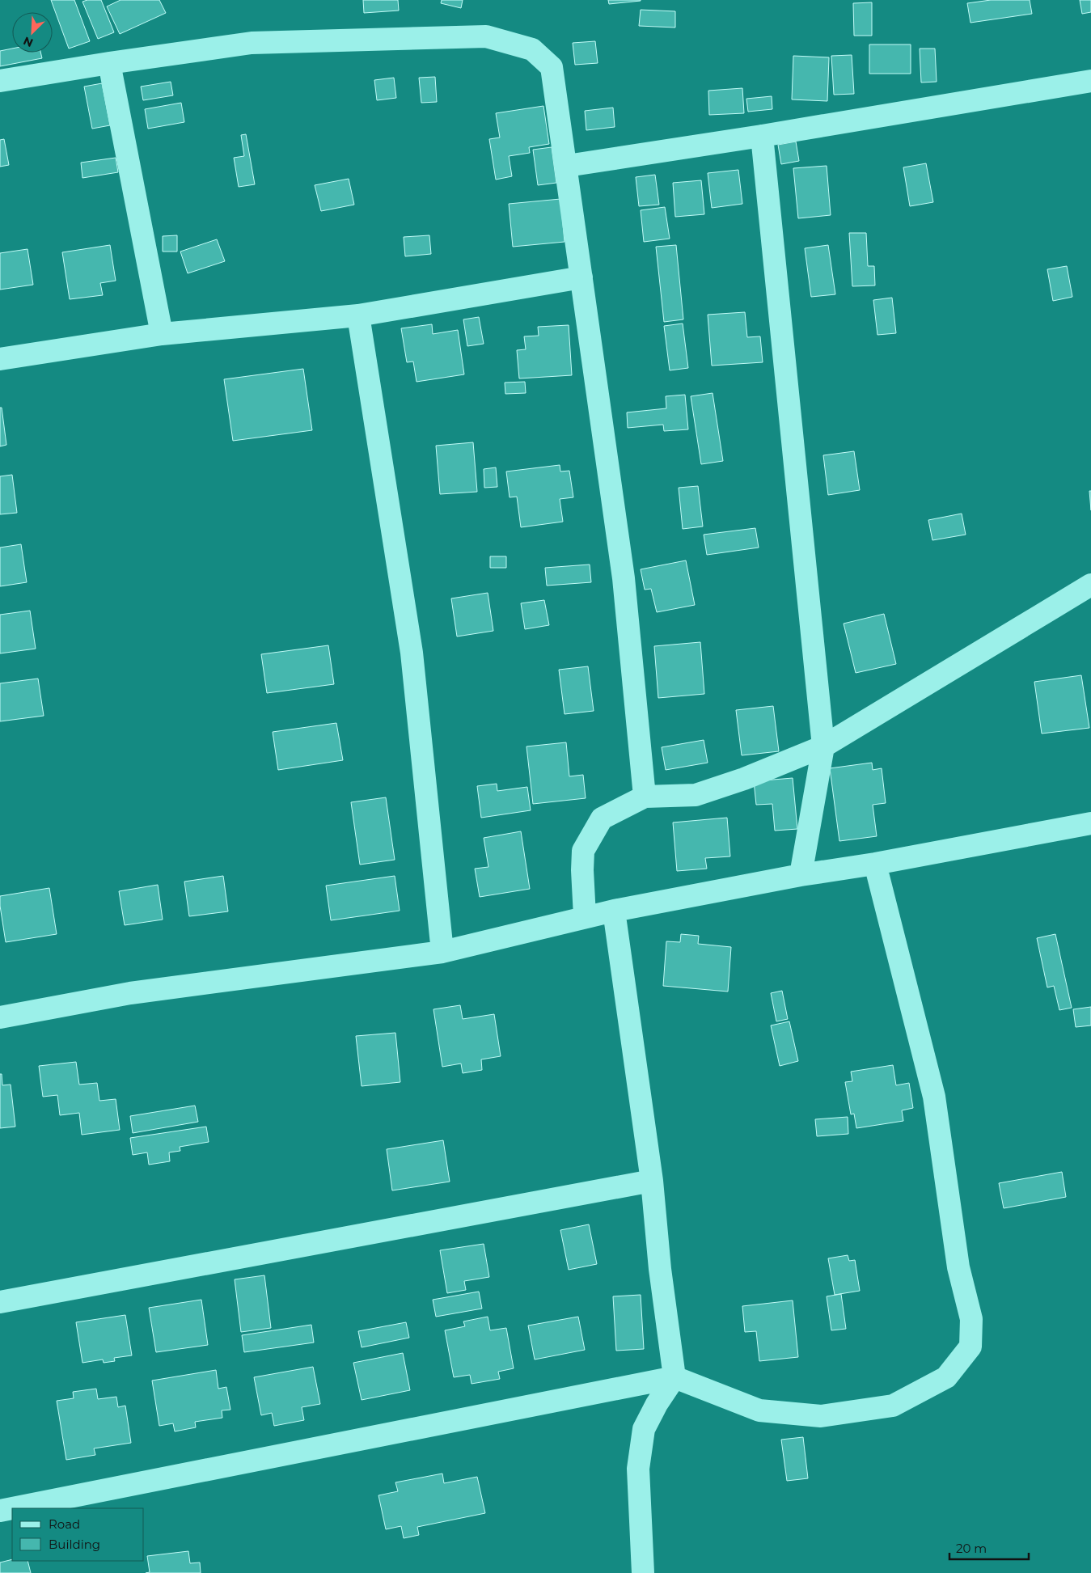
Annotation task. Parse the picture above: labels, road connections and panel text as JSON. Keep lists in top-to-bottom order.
{
  "legend": ["Road", "Building"],
  "scale_bar": "20 m",
  "north": "bottom left"
}
